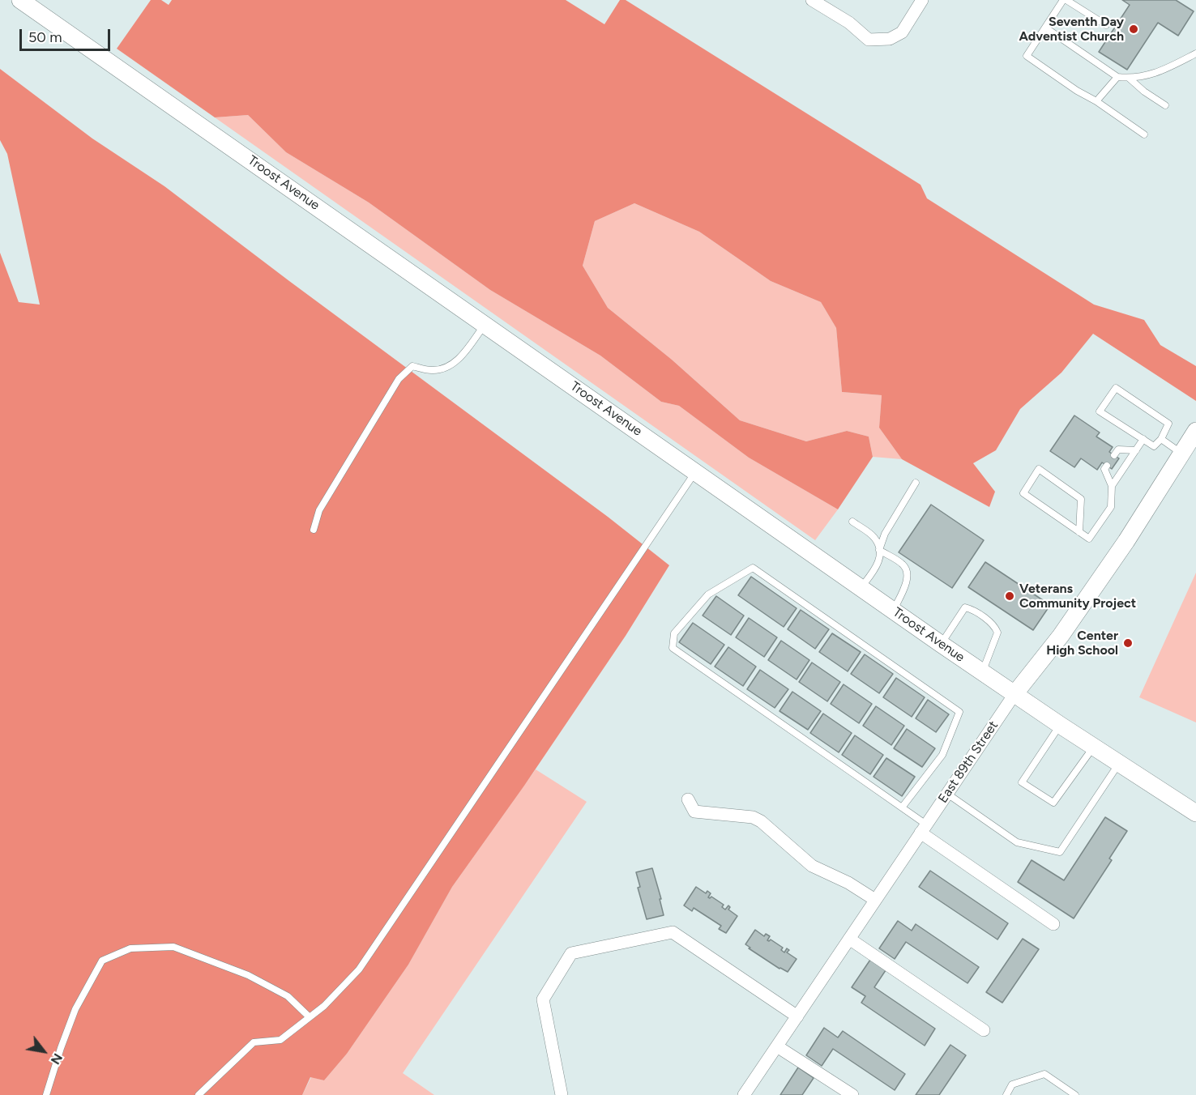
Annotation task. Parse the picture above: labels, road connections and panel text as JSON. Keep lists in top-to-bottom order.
{
  "streets": {
    "main road": ["Troost Avenue", "East 89th Street"]
  },
  "crossings": [
    ["Troost Avenue", "East 89th Street"]
  ],
  "places": ["Seventh Day Adventist Church", "Veterans Community Project", "Center High School"],
  "scale_bar": "50 m",
  "north": "bottom right"
}
